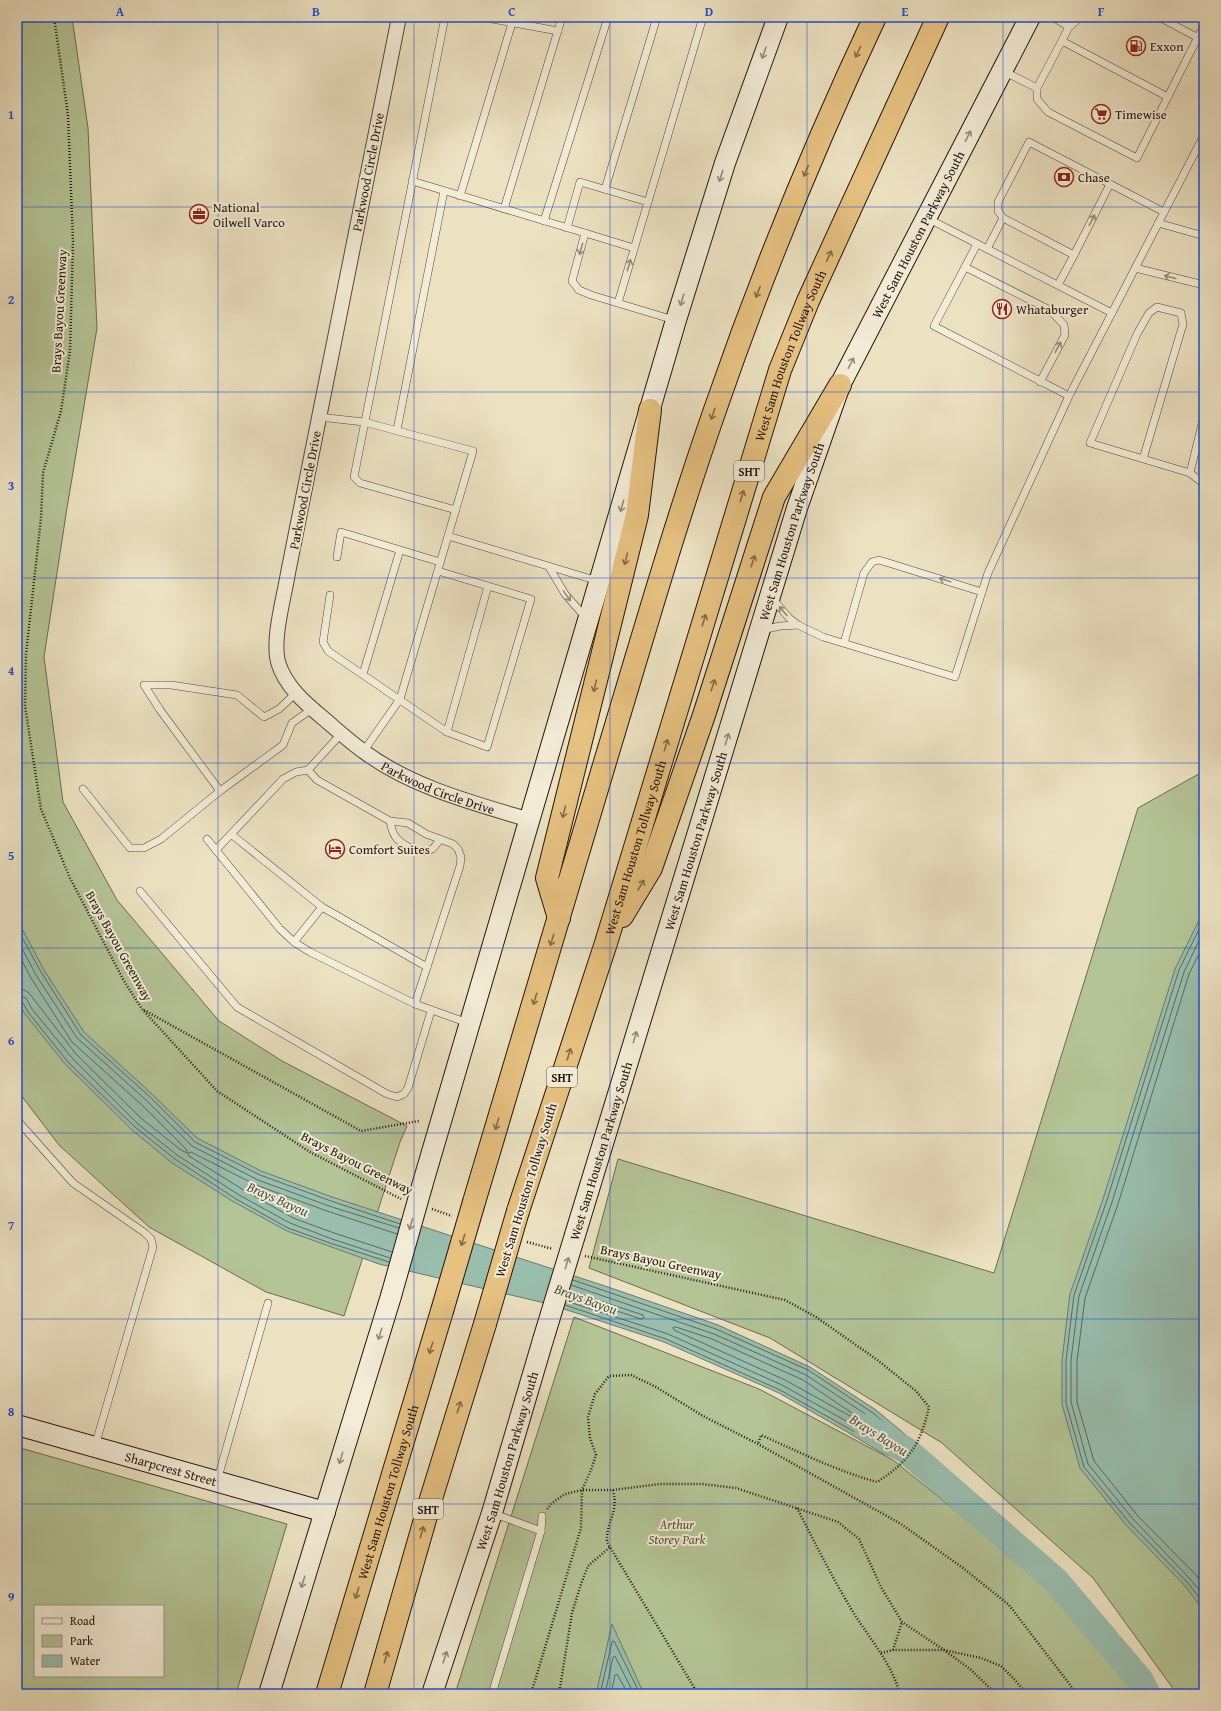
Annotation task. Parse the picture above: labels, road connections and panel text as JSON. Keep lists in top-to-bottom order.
{
  "streets": {
    "highway": ["West Sam Houston Tollway South", "SHT"],
    "main road": ["West Sam Houston Parkway South", "Sharpcrest Street"],
    "street": ["Parkwood Circle Drive"],
    "path": ["Brays Bayou Greenway"]
  },
  "water": ["Brays Bayou"],
  "parks": ["Arthur Storey Park"],
  "places": {
    "fuel station": ["Exxon"],
    "supermarket": ["Timewise"],
    "bank": ["Chase"],
    "office": ["National Oilwell Varco"],
    "restaurant": ["Whataburger"],
    "hotel": ["Comfort Suites"]
  },
  "legend": ["Road", "Park", "Water"],
  "grid": {
    "columns": [
      "A",
      "B",
      "C",
      "D",
      "E",
      "F"
    ],
    "rows": [
      "1",
      "2",
      "3",
      "4",
      "5",
      "6",
      "7",
      "8",
      "9"
    ]
  }
}
